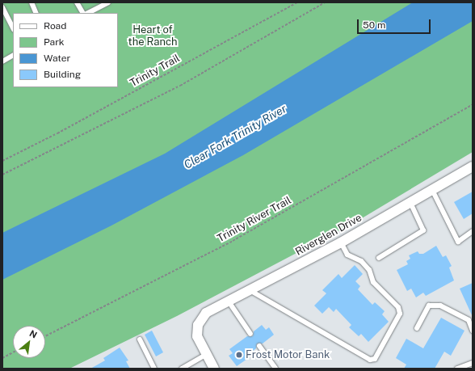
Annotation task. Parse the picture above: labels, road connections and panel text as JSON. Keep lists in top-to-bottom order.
{
  "streets": {
    "street": ["Riverglen Drive"],
    "path": ["Trinity Trail", "Trinity River Trail"]
  },
  "water": ["Clear Fork Trinity River"],
  "parks": ["Heart of the Ranch"],
  "places": ["Frost Motor Bank"],
  "legend": [
    "Road",
    "Park",
    "Water",
    "Building"
  ],
  "scale_bar": "50 m",
  "north": "top right"
}
